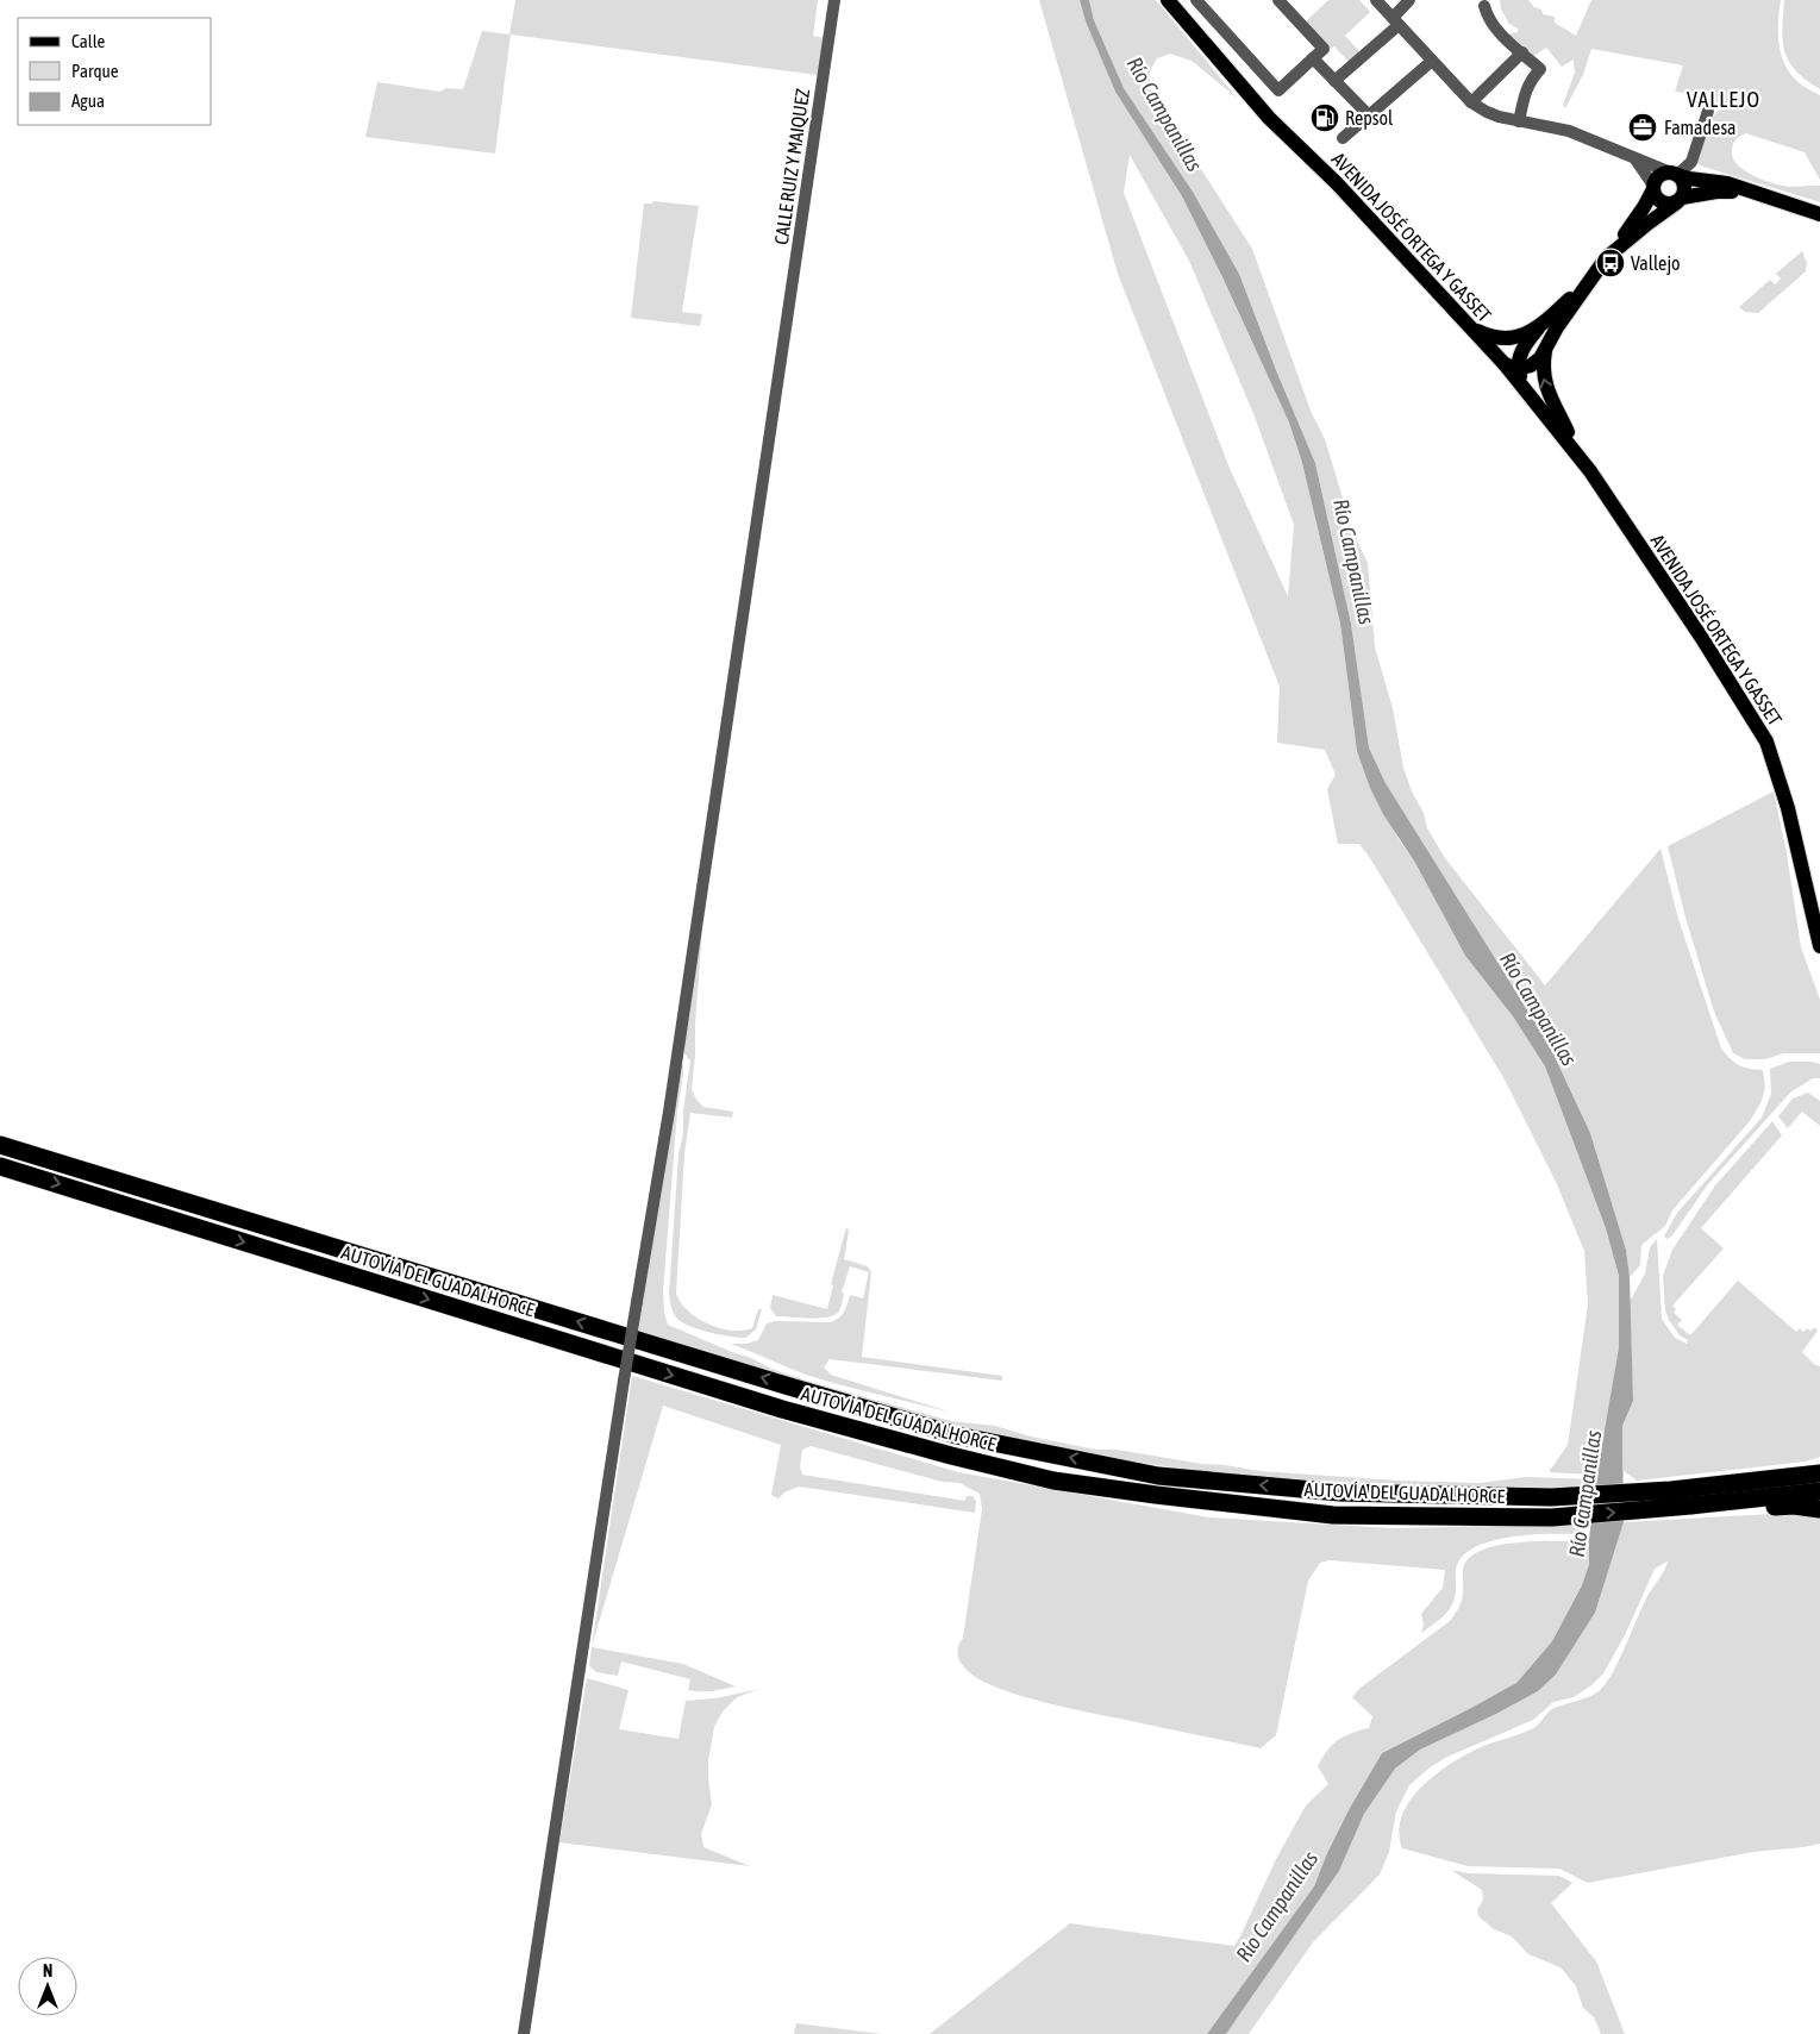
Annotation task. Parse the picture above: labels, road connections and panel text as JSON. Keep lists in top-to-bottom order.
{
  "streets": {
    "highway": ["AUTOVÍA DEL GUADALHORCE"],
    "main road": ["AVENIDA JOSÉ ORTEGA Y GASSET"],
    "street": ["CALLE RUIZ Y MAIQUEZ"]
  },
  "districts": ["VALLEJO"],
  "water": ["Río Campanillas"],
  "places": {
    "fuel station": ["Repsol"],
    "office": ["Famadesa"],
    "bus stop": ["Vallejo"]
  },
  "legend": ["Calle", "Parque", "Agua"],
  "north": "top"
}
